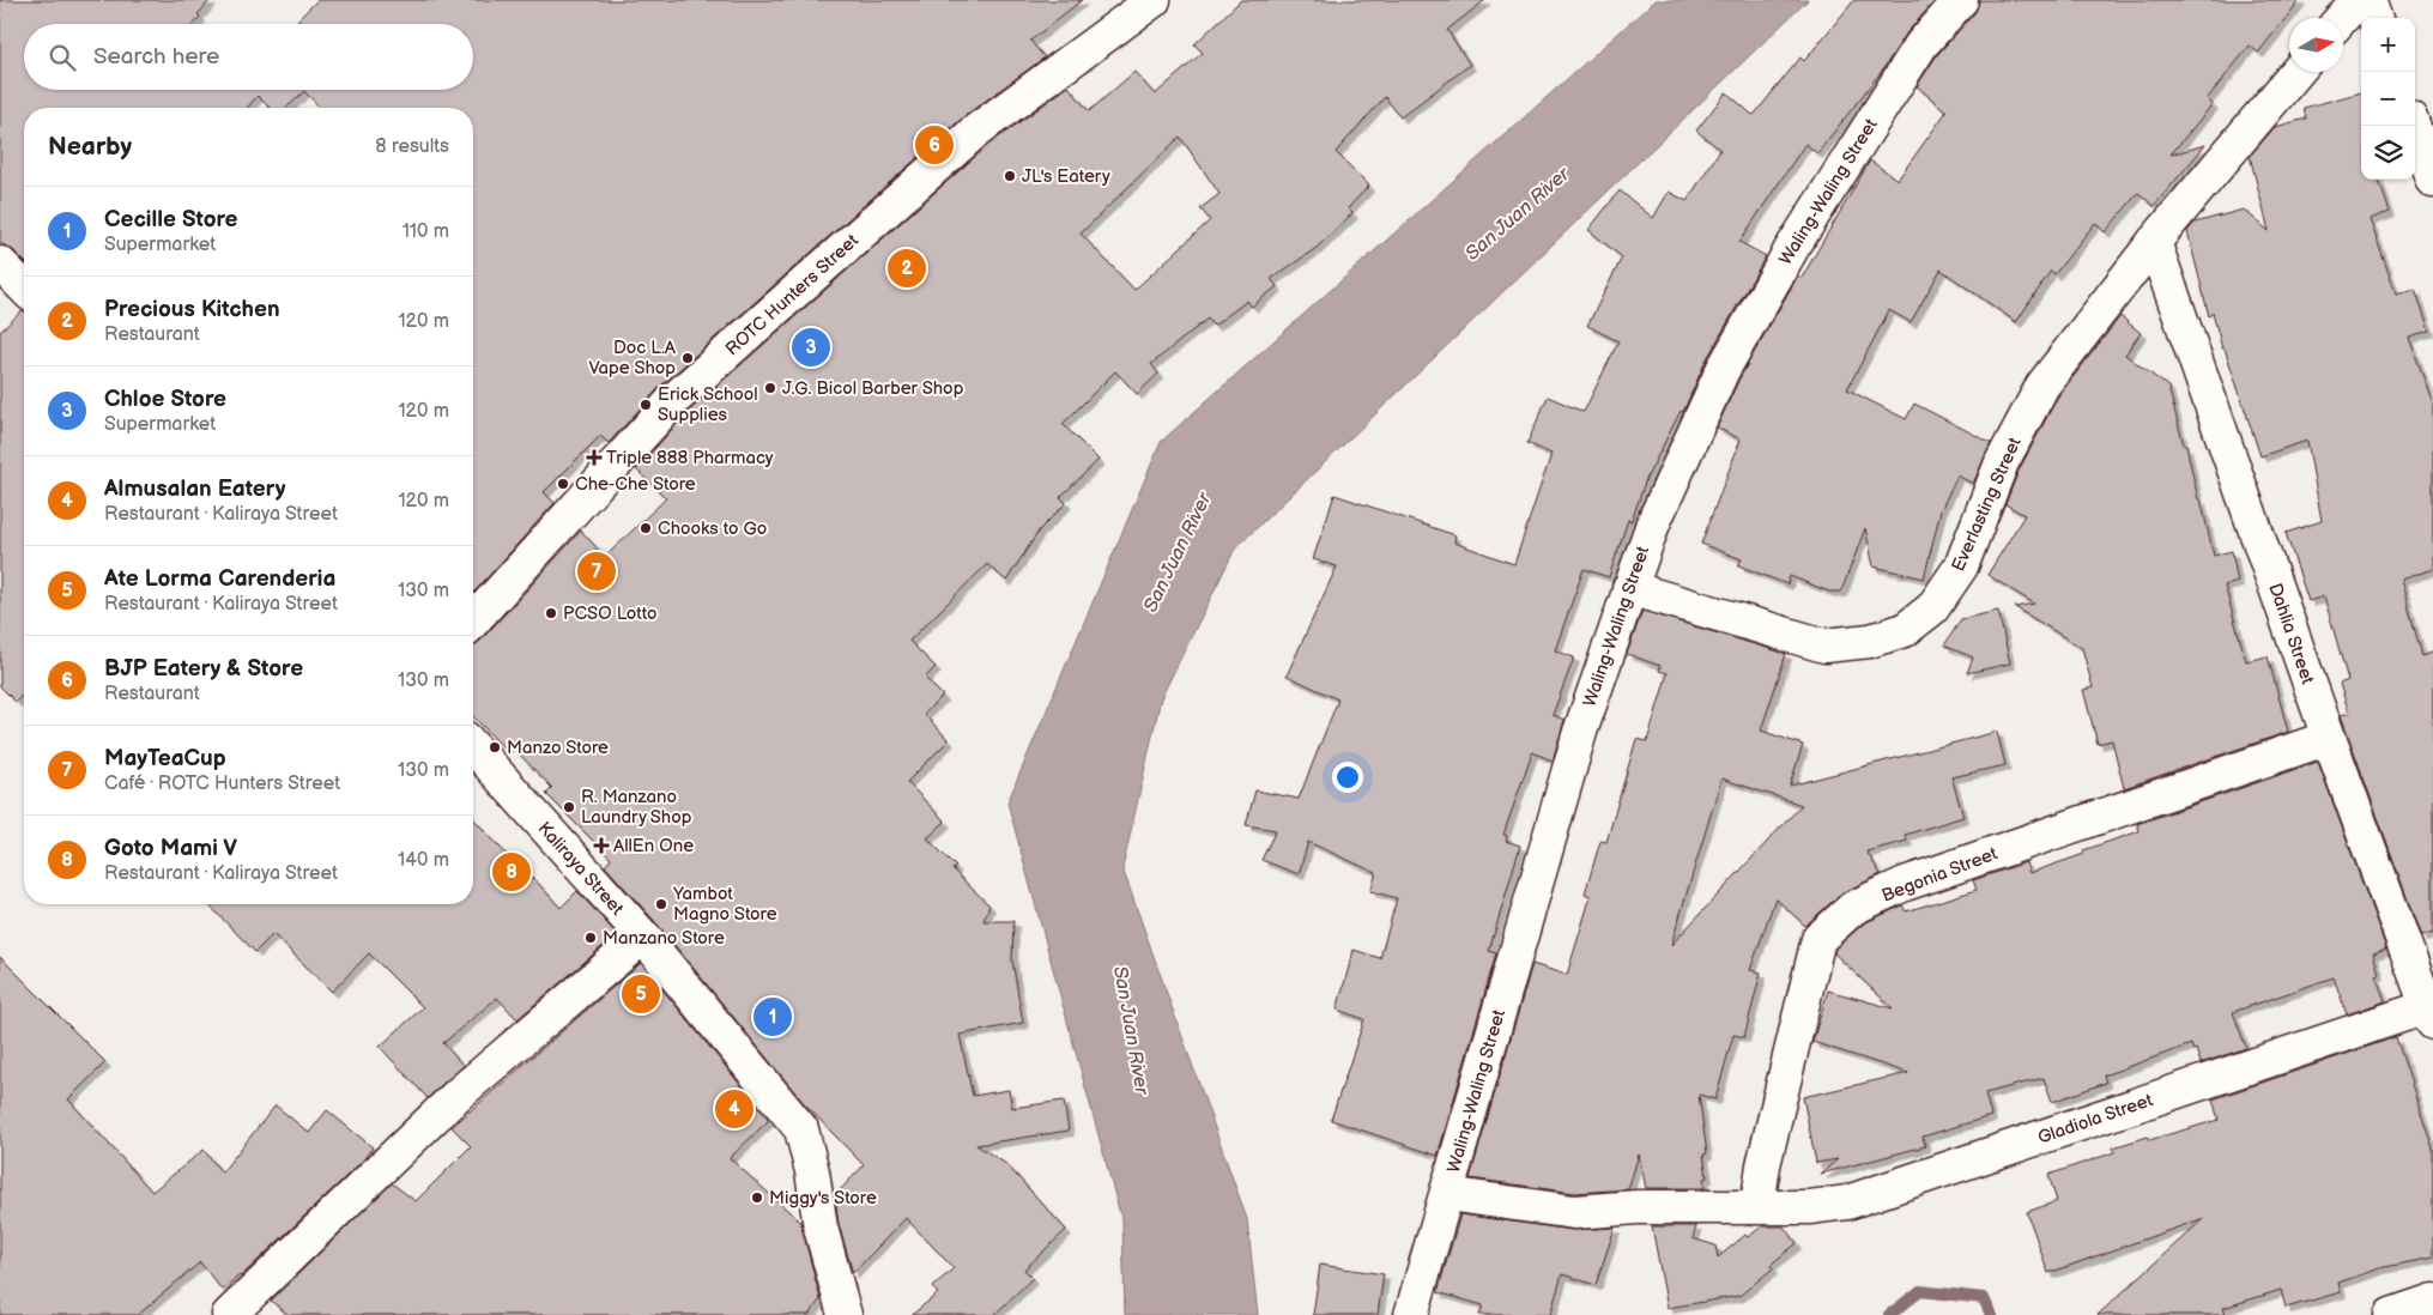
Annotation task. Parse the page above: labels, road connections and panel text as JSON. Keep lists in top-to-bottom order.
{
  "streets": {
    "street": [
      "Waling-Waling Street",
      "ROTC Hunters Street",
      "Everlasting Street",
      "Dahlia Street",
      "Kaliraya Street",
      "Begonia Street",
      "Gladiola Street"
    ]
  },
  "crossings": [
    ["Waling-Waling Street", "Everlasting Street"],
    ["Waling-Waling Street", "Gladiola Street"],
    ["Everlasting Street", "Dahlia Street"],
    ["Dahlia Street", "Begonia Street"],
    ["Dahlia Street", "Gladiola Street"],
    ["Begonia Street", "Gladiola Street"]
  ],
  "water": ["San Juan River"],
  "places": {
    "other": [
      "JL's Eatery",
      "Doc L.A Vape Shop",
      "J.G. Bicol Barber Shop",
      "Erick School Supplies",
      "Che-Che Store",
      "Chooks to Go",
      "PCSO Lotto",
      "Manzo Store",
      "R. Manzano Laundry Shop",
      "Yambot Magno Store",
      "Manzano Store",
      "Miggy's Store"
    ],
    "health": ["Triple 888 Pharmacy", "AllEn One"]
  },
  "north": "right",
  "page": {
    "map_buttons": ["+", "−"],
    "search": "Search here",
    "heading": ["Nearby", "8 results"],
    "pins": [
      "6",
      "2",
      "3",
      "7",
      "8",
      "5",
      "1",
      "4"
    ],
    "list": [
      {
        "mark": "1",
        "name": "Cecille Store",
        "note": "Supermarket",
        "value": "110 m"
      },
      {
        "mark": "2",
        "name": "Precious Kitchen",
        "note": "Restaurant",
        "value": "120 m"
      },
      {
        "mark": "3",
        "name": "Chloe Store",
        "note": "Supermarket",
        "value": "120 m"
      },
      {
        "mark": "4",
        "name": "Almusalan Eatery",
        "note": "Restaurant · Kaliraya Street",
        "value": "120 m"
      },
      {
        "mark": "5",
        "name": "Ate Lorma Carenderia",
        "note": "Restaurant · Kaliraya Street",
        "value": "130 m"
      },
      {
        "mark": "6",
        "name": "BJP Eatery & Store",
        "note": "Restaurant",
        "value": "130 m"
      },
      {
        "mark": "7",
        "name": "MayTeaCup",
        "note": "Café · ROTC Hunters Street",
        "value": "130 m"
      },
      {
        "mark": "8",
        "name": "Goto Mami V",
        "note": "Restaurant · Kaliraya Street",
        "value": "140 m"
      }
    ]
  }
}
